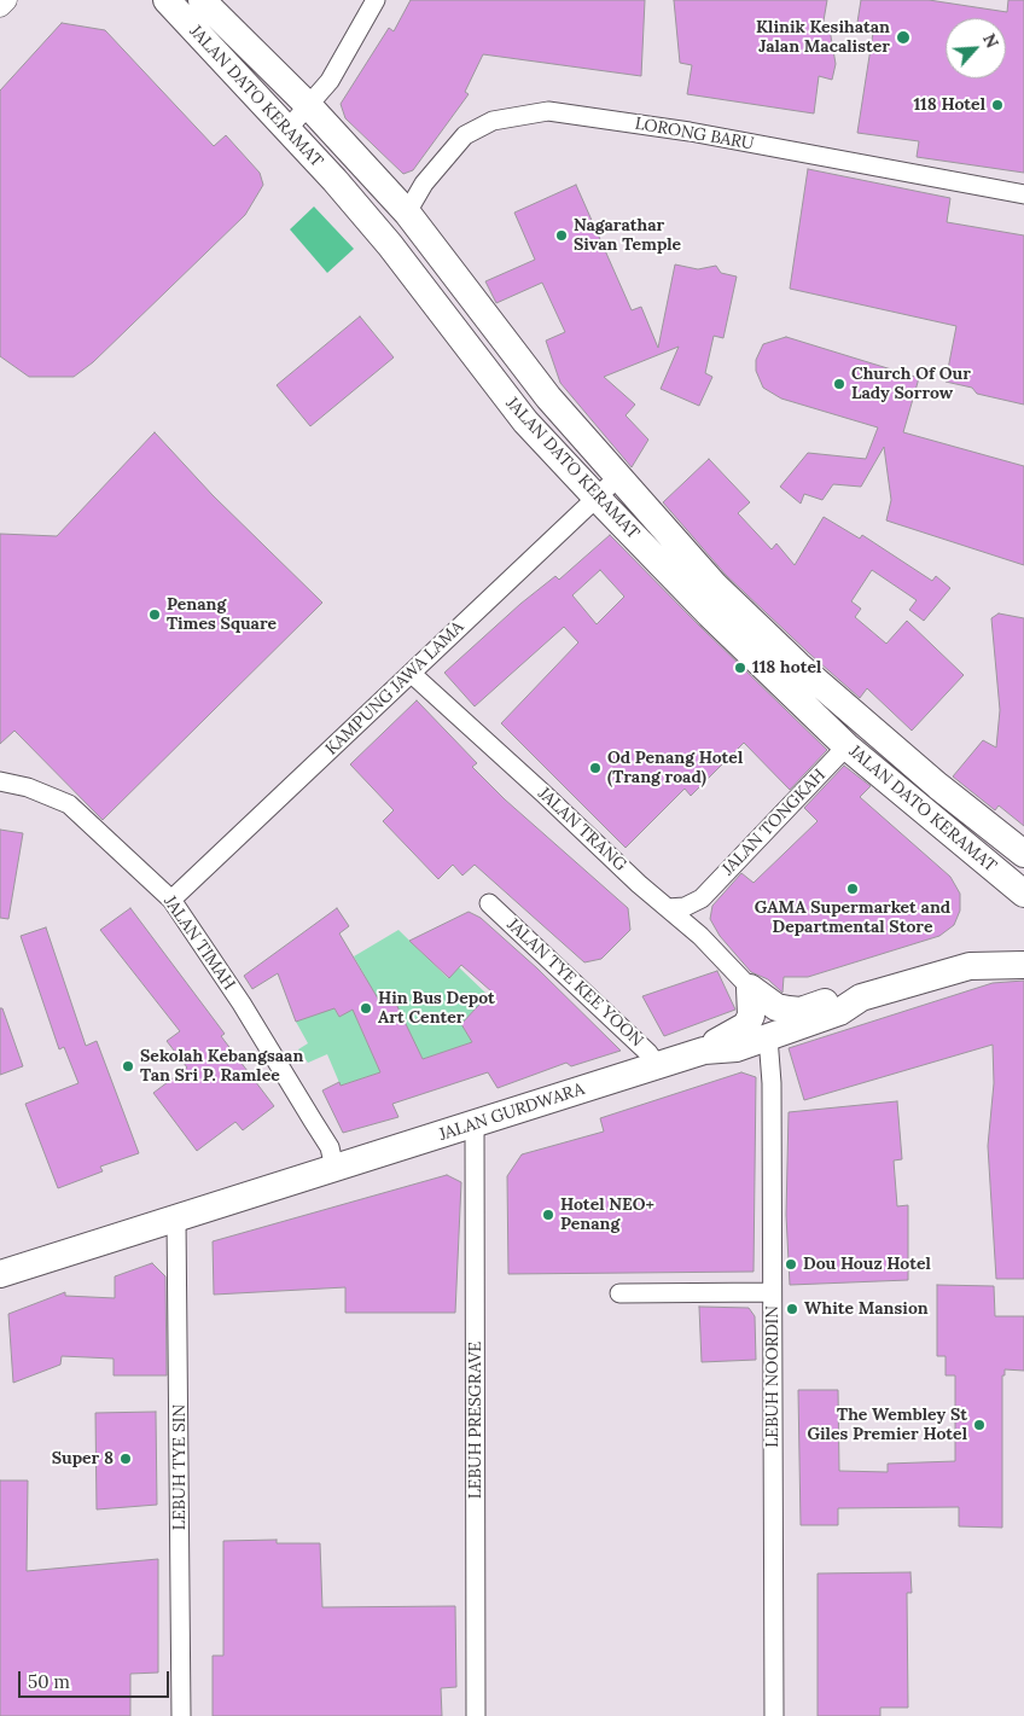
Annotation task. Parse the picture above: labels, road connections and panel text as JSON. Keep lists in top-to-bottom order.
{
  "streets": {
    "main road": ["JALAN DATO KERAMAT", "JALAN GURDWARA"],
    "street": [
      "LORONG BARU",
      "KAMPUNG JAWA LAMA",
      "JALAN TONGKAH",
      "JALAN TRANG",
      "JALAN TIMAH",
      "JALAN TYE KEE YOON",
      "LEBUH NOORDIN",
      "LEBUH PRESGRAVE",
      "LEBUH TYE SIN"
    ]
  },
  "crossings": [
    ["JALAN DATO KERAMAT", "LORONG BARU"],
    ["JALAN DATO KERAMAT", "KAMPUNG JAWA LAMA"],
    ["JALAN DATO KERAMAT", "JALAN TONGKAH"],
    ["KAMPUNG JAWA LAMA", "JALAN TRANG"],
    ["KAMPUNG JAWA LAMA", "JALAN TIMAH"],
    ["JALAN TONGKAH", "JALAN TRANG"],
    ["JALAN TIMAH", "JALAN GURDWARA"],
    ["JALAN TYE KEE YOON", "JALAN GURDWARA"],
    ["JALAN GURDWARA", "LEBUH NOORDIN"],
    ["JALAN GURDWARA", "LEBUH PRESGRAVE"],
    ["JALAN GURDWARA", "LEBUH TYE SIN"]
  ],
  "places": [
    "Klinik Kesihatan Jalan Macalister",
    "118 Hotel",
    "Nagarathar Sivan Temple",
    "Church Of Our Lady Sorrow",
    "Penang Times Square",
    "118 hotel",
    "Od Penang Hotel (Trang road)",
    "GAMA Supermarket and Departmental Store",
    "Hin Bus Depot Art Center",
    "Sekolah Kebangsaan Tan Sri P. Ramlee",
    "Hotel NEO+ Penang",
    "Dou Houz Hotel",
    "White Mansion",
    "The Wembley St Giles Premier Hotel",
    "Super 8"
  ],
  "scale_bar": "50 m",
  "north": "top right"
}
